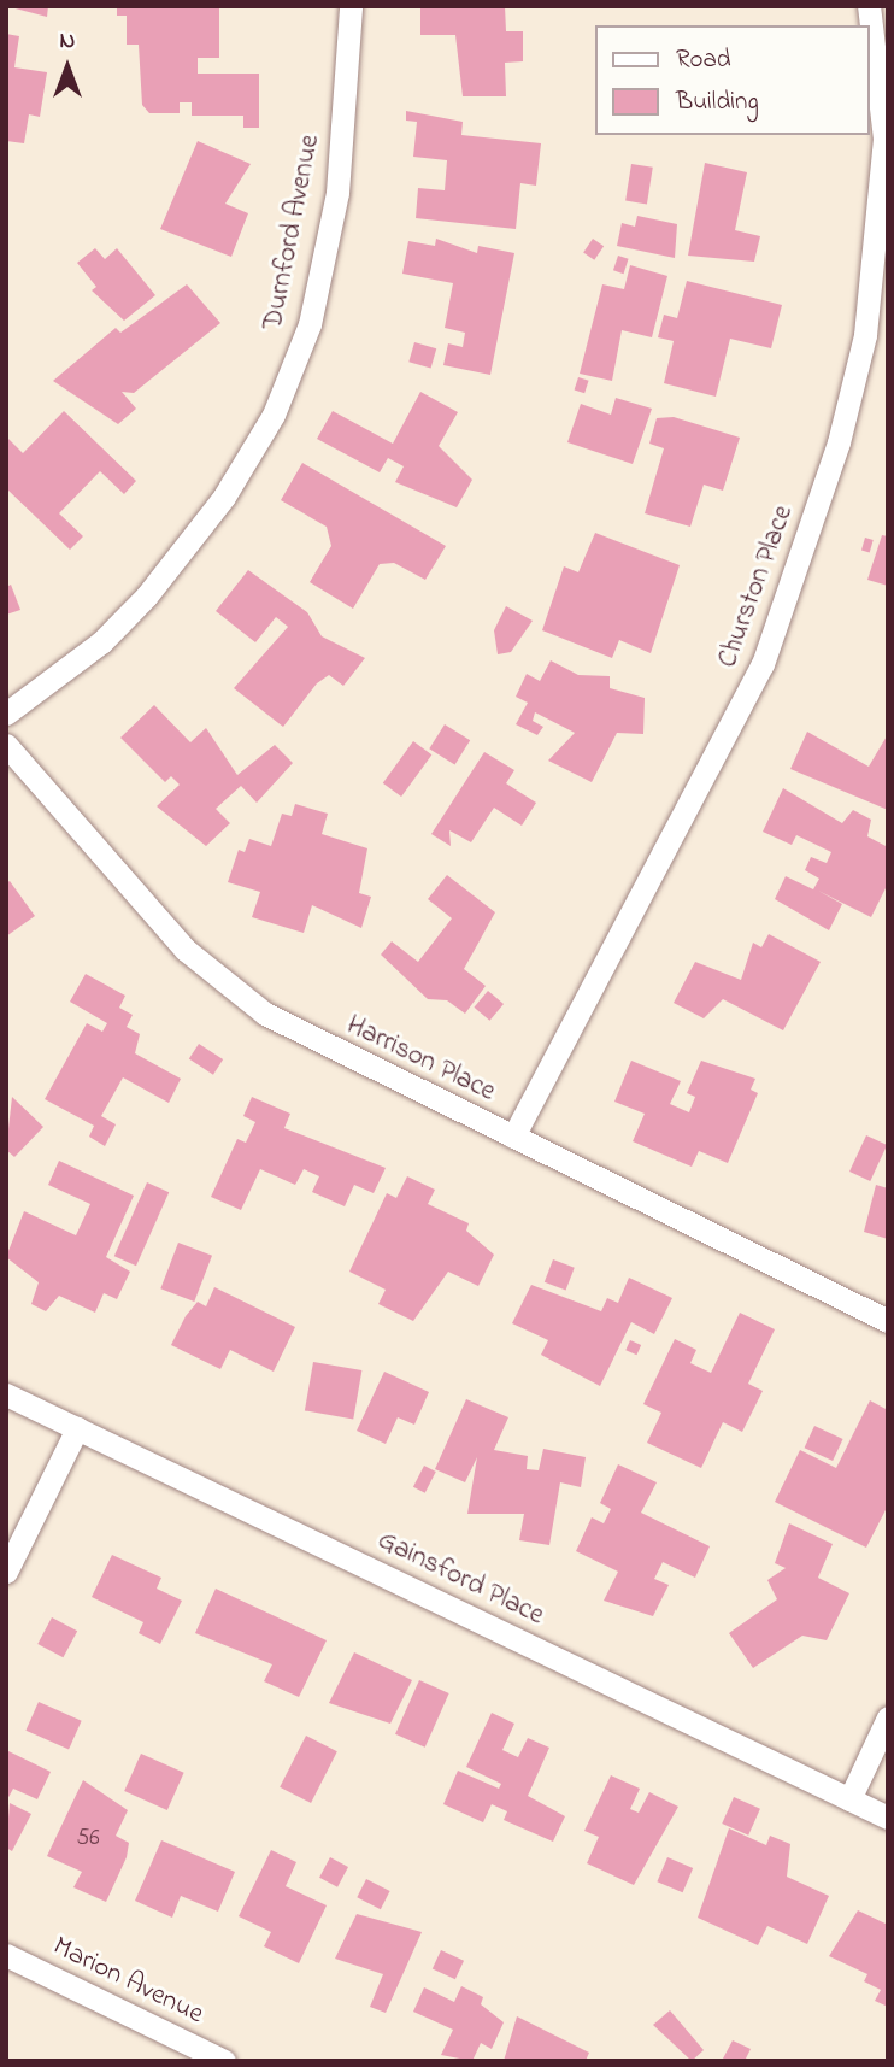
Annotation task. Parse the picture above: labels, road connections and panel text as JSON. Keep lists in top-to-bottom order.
{
  "streets": {
    "street": [
      "Durnford Avenue",
      "Churston Place",
      "Harrison Place",
      "Gainsford Place",
      "Marion Avenue"
    ]
  },
  "crossings": [
    ["Churston Place", "Harrison Place"]
  ],
  "house_numbers": ["56"],
  "legend": ["Road", "Building"],
  "north": "top"
}
